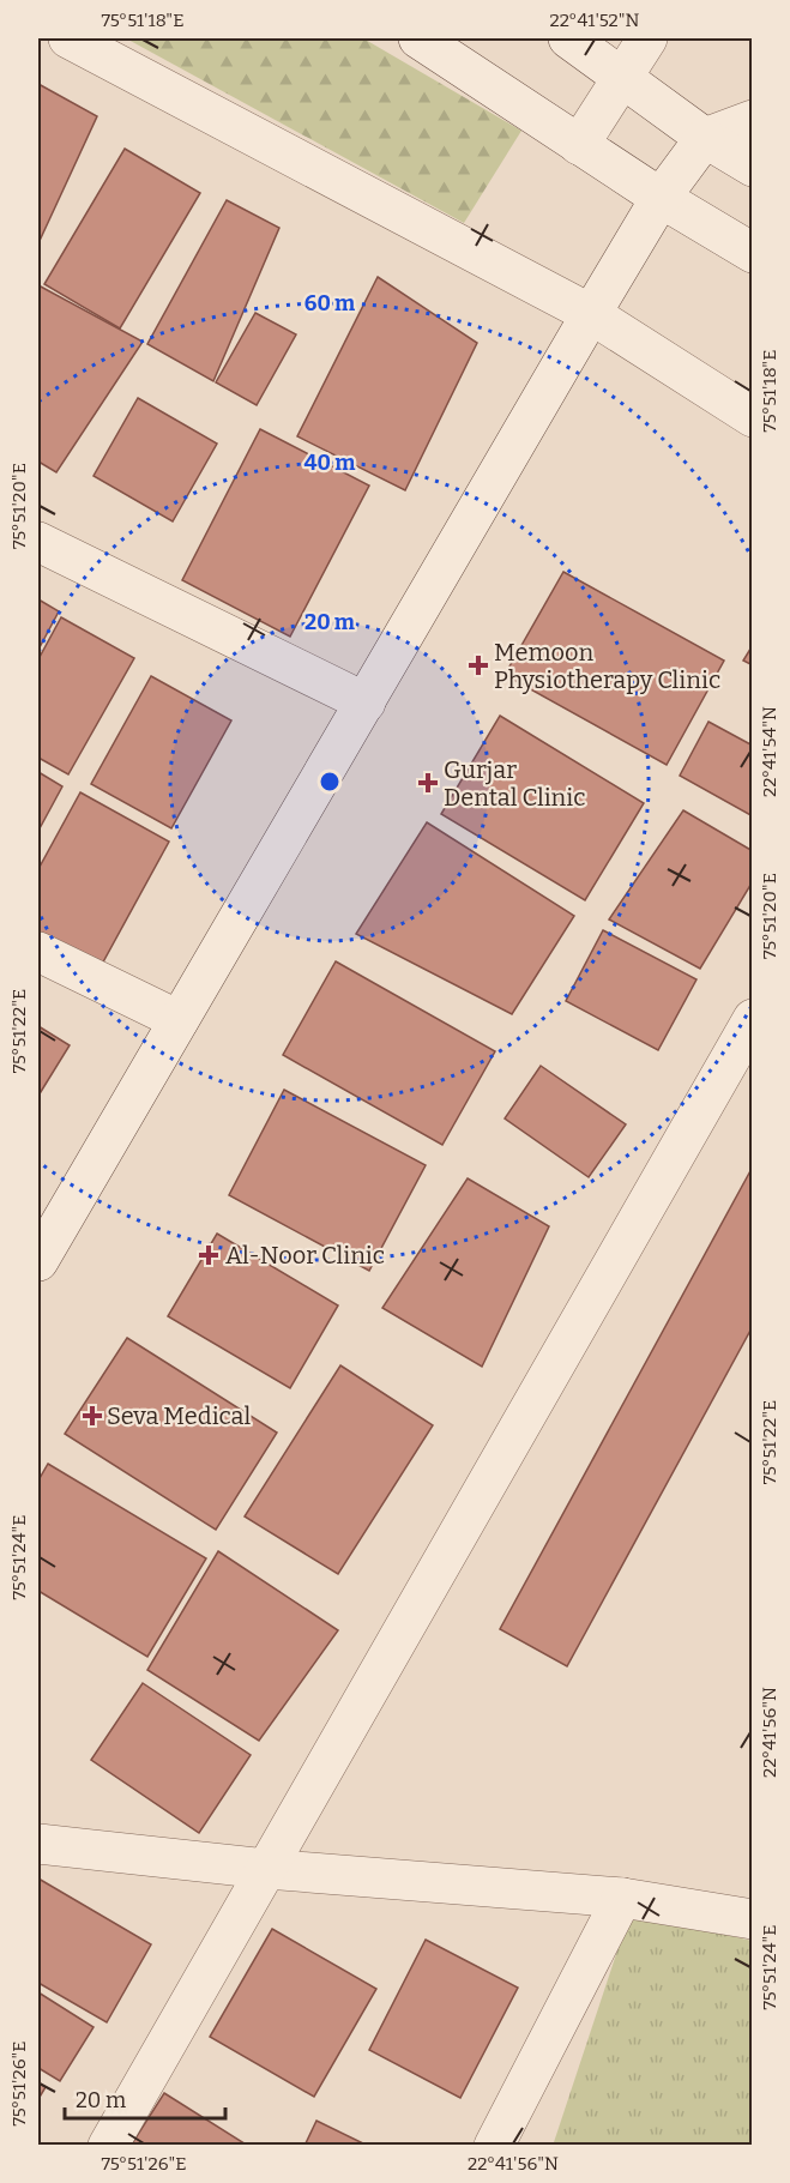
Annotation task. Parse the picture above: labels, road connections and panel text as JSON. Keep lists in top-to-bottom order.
{
  "places": {
    "health": [
      "Memoon Physiotherapy Clinic",
      "Gurjar Dental Clinic",
      "Al-Noor Clinic",
      "Seva Medical"
    ]
  },
  "scale_bar": "20 m",
  "coordinates": [
    "75°51'18\"E",
    "22°41'52\"N",
    "75°51'20\"E",
    "22°41'54\"N",
    "75°51'22\"E",
    "75°51'24\"E",
    "22°41'56\"N",
    "75°51'26\"E"
  ],
  "rings": ["60 m", "40 m", "20 m"]
}
